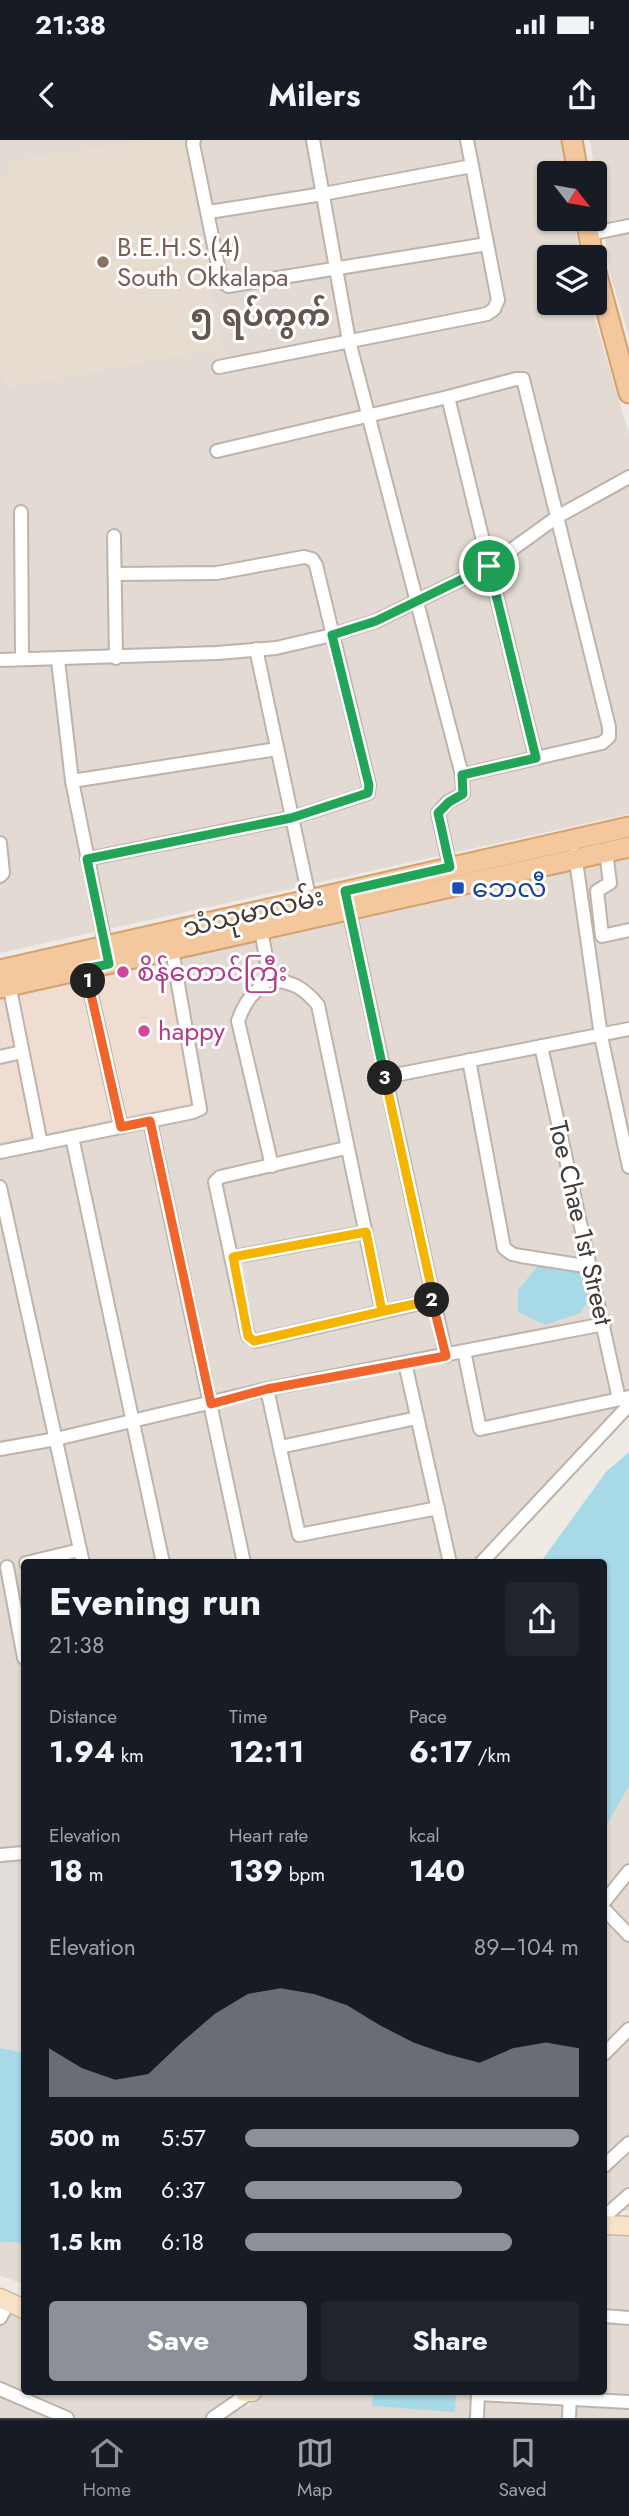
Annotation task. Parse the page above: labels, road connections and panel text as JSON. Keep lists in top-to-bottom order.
{
  "streets": {
    "main road": ["သံသုမာလမ်း"],
    "street": ["Toe Chae 1st Street"]
  },
  "districts": ["၅ ရပ်ကွက်"],
  "places": {
    "other": ["B.E.H.S.(4) South Okkalapa", "စိန်တောင်ကြီး", "happy"],
    "transit": ["ဘေလီ"]
  },
  "north": "bottom right",
  "page": {
    "status": "21:38",
    "header": "Milers",
    "pins": ["1", "3", "2"],
    "heading": ["Evening run", "21:38"],
    "stats": [
      ["Distance", "1.94 km"],
      ["Time", "12:11"],
      ["Pace", "6:17 /km"],
      ["Elevation", "18 m"],
      ["Heart rate", "139 bpm"],
      ["kcal", "140"]
    ],
    "chart": ["Elevation", "89–104 m"],
    "list": [
      {
        "name": "500 m",
        "note": "5:57"
      },
      {
        "name": "1.0 km",
        "note": "6:37"
      },
      {
        "name": "1.5 km",
        "note": "6:18"
      }
    ],
    "buttons": ["Save", "Share"],
    "tabs": ["Home", "Map", "Saved"]
  }
}
